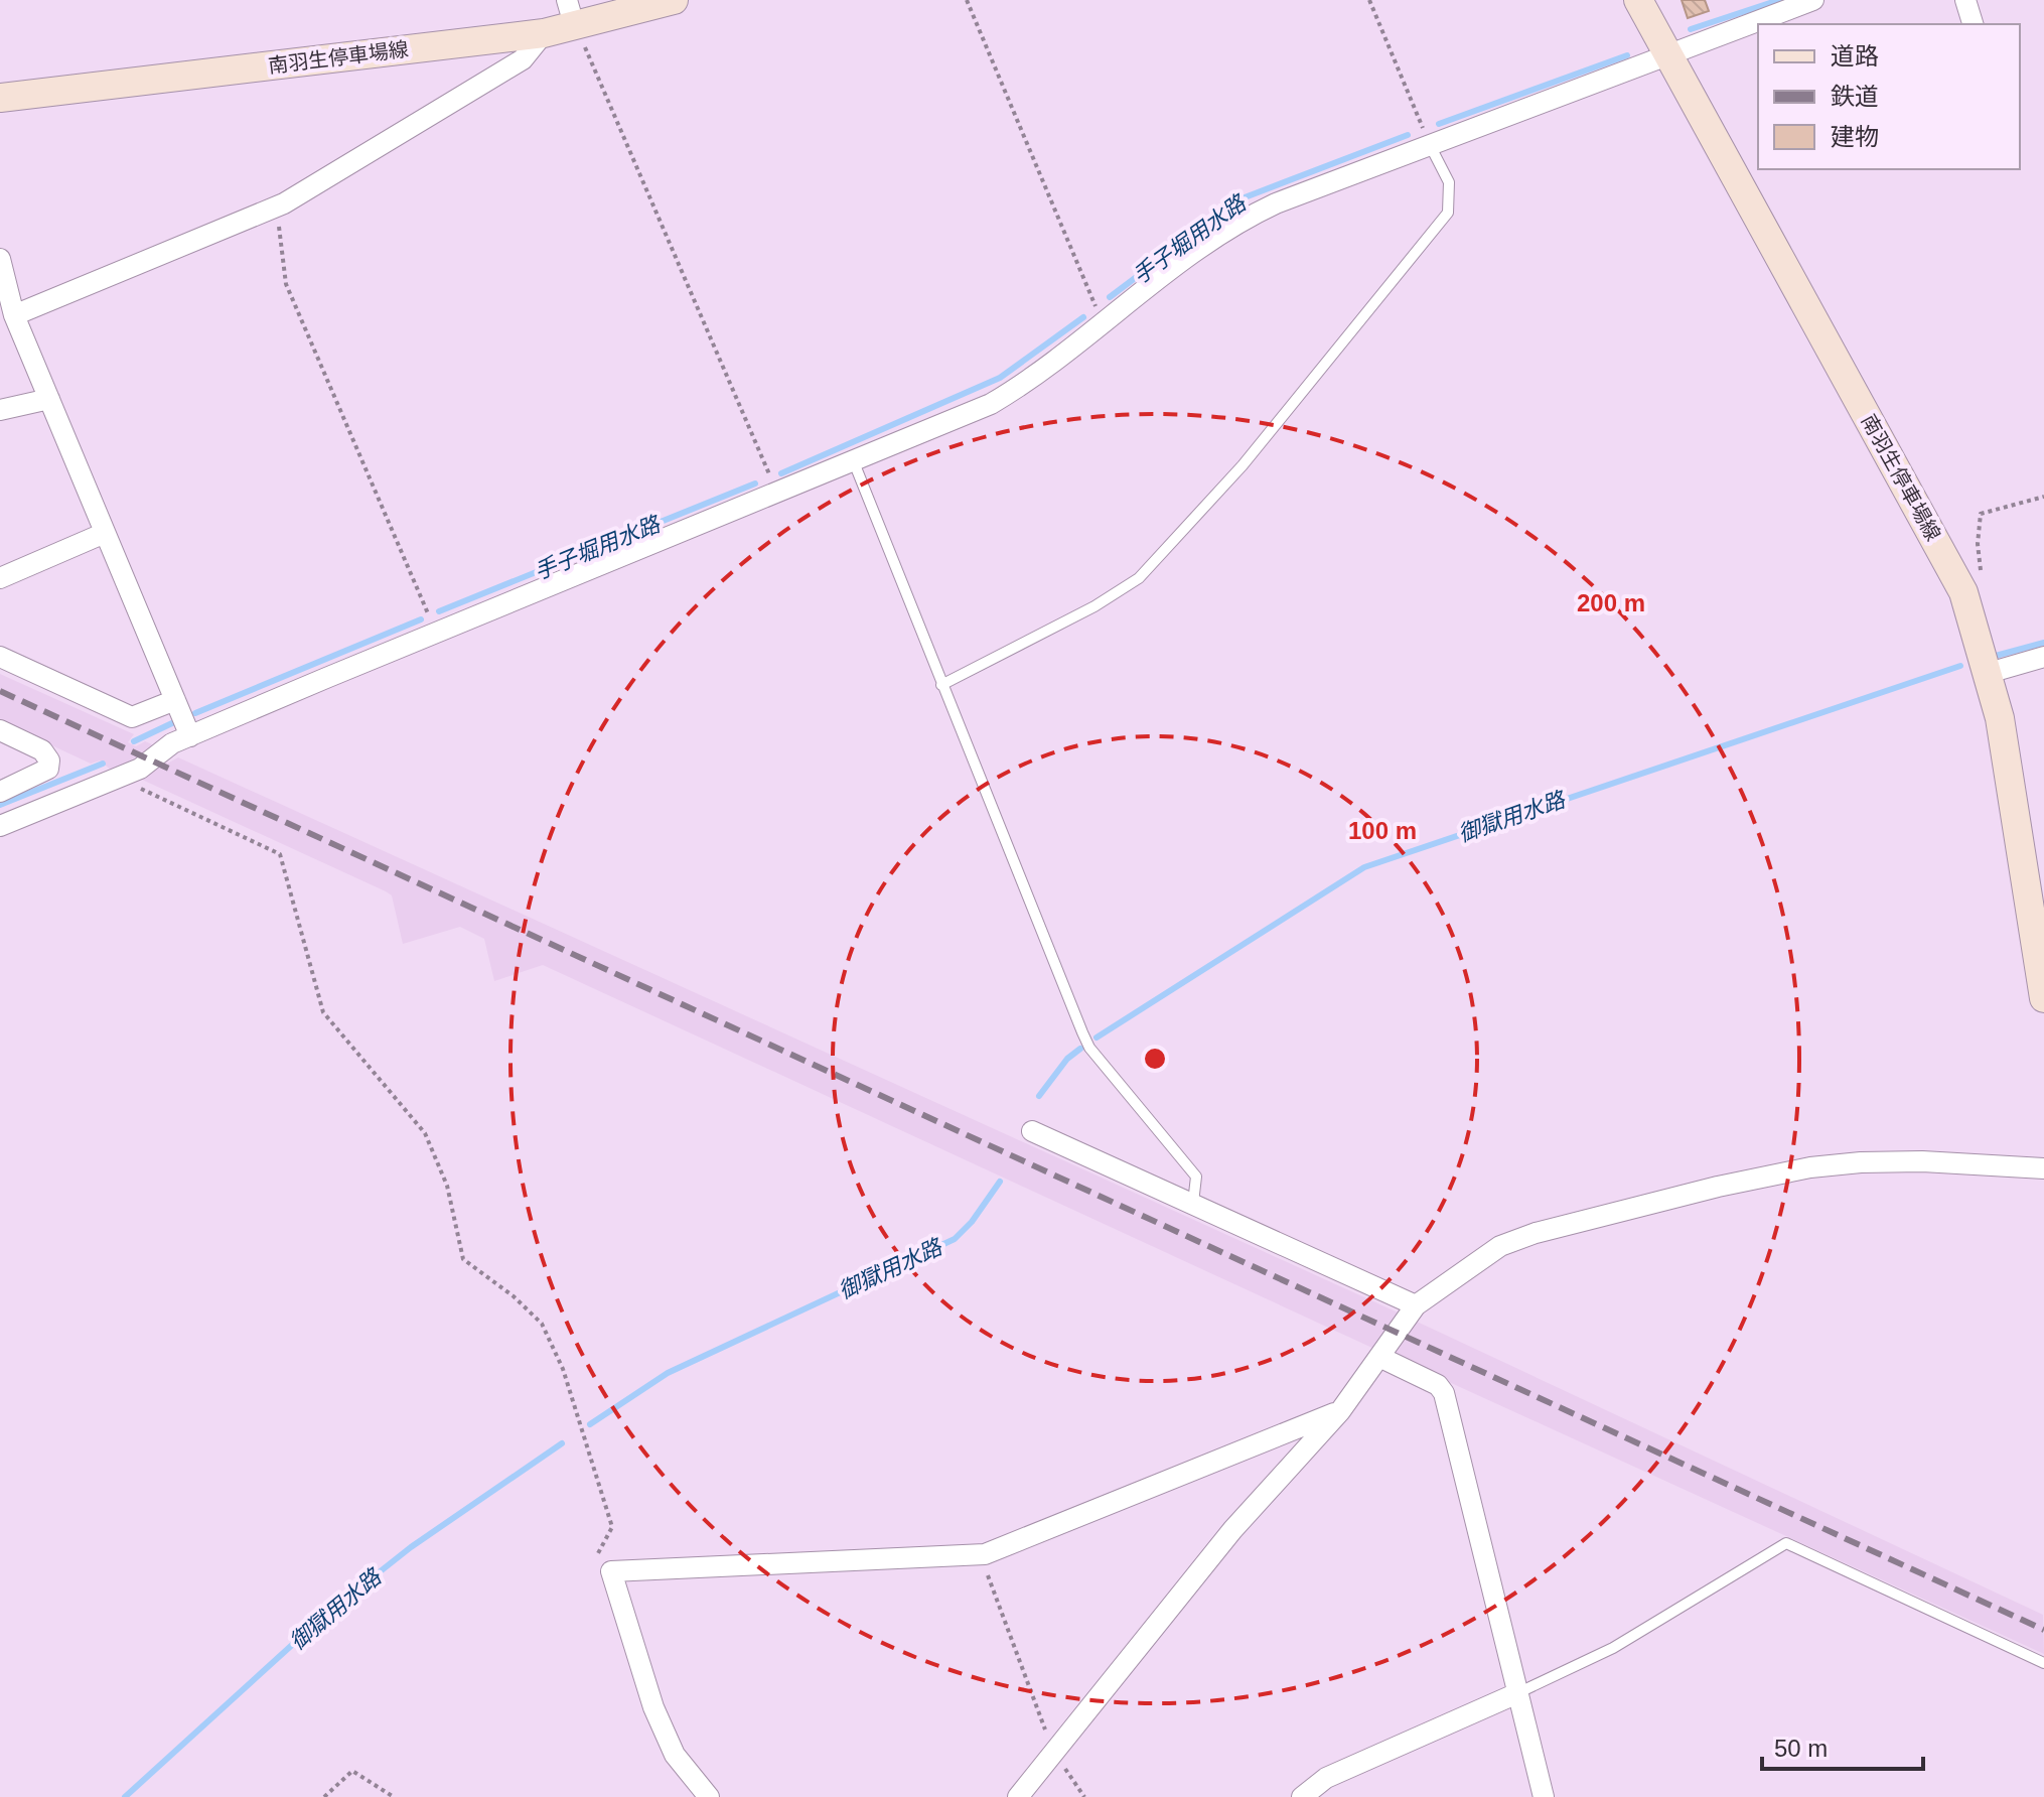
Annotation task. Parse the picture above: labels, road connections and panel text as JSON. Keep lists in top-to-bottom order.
{
  "streets": {
    "main road": ["南羽生停車場線"]
  },
  "water": ["手子堀用水路", "御獄用水路"],
  "legend": ["道路", "鉄道", "建物"],
  "scale_bar": "50 m",
  "rings": ["200 m", "100 m"]
}
